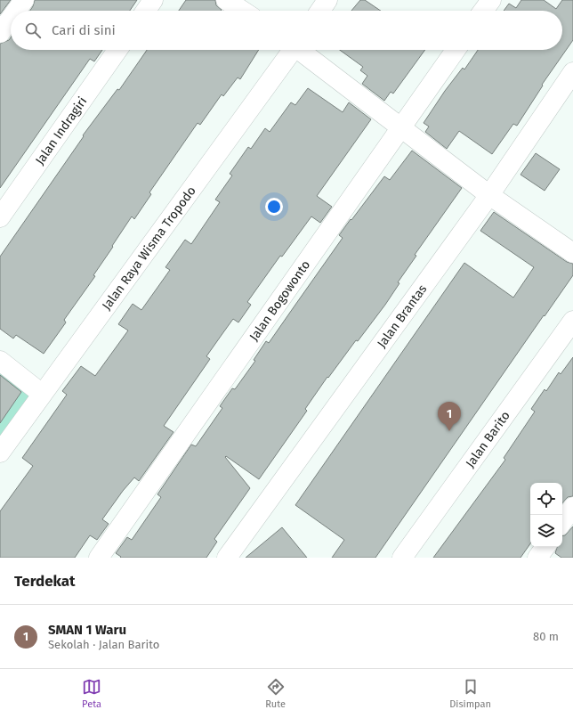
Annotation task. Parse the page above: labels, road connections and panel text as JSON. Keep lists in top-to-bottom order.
{
  "streets": {
    "street": [
      "Jalan Indragiri",
      "Jalan Raya Wisma Tropodo",
      "Jalan Bogowonto",
      "Jalan Brantas",
      "Jalan Barito"
    ]
  },
  "page": {
    "search": "Cari di sini",
    "pins": "1",
    "heading": "Terdekat",
    "list": [
      {
        "mark": "1",
        "name": "SMAN 1 Waru",
        "note": "Sekolah · Jalan Barito",
        "value": "80 m"
      }
    ],
    "nav": ["Peta", "Rute", "Disimpan"]
  }
}
